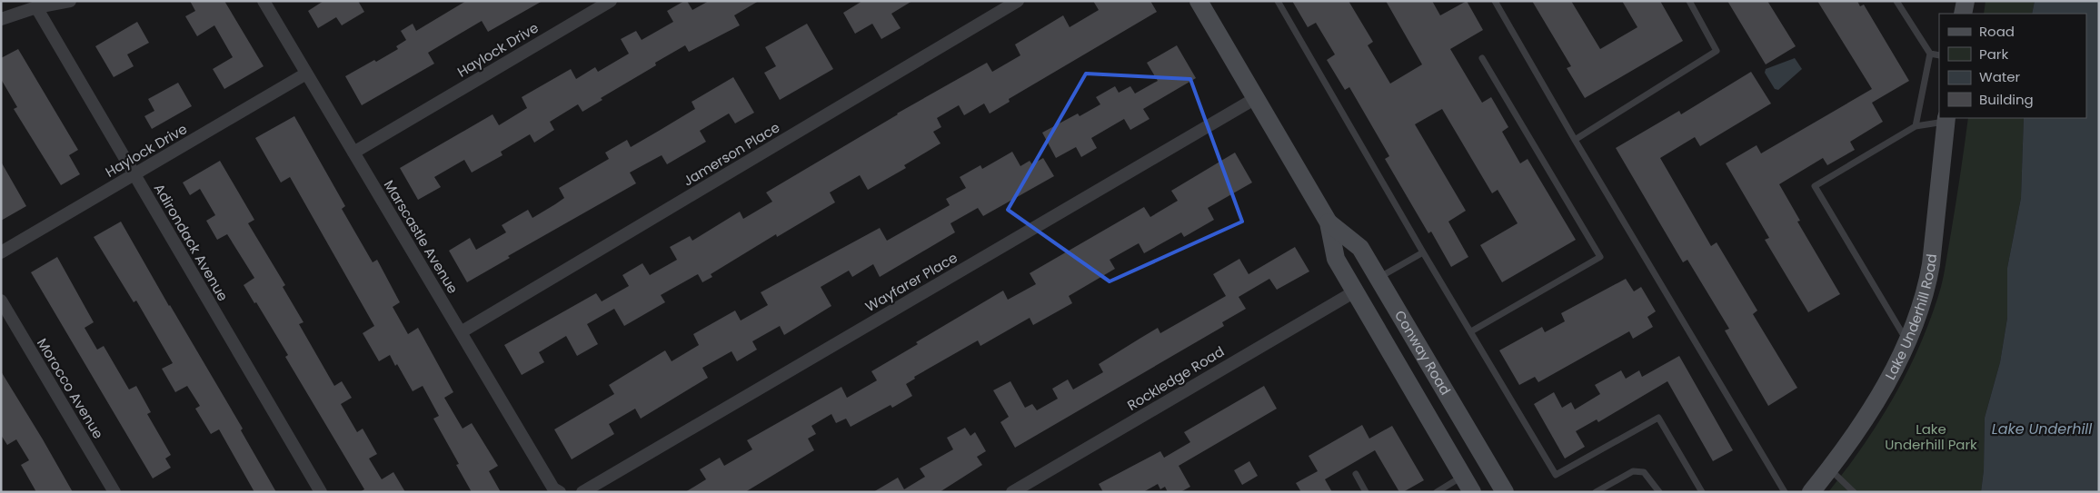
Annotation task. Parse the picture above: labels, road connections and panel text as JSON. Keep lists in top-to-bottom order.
{
  "streets": {
    "main road": ["Lake Underhill Road", "Conway Road"],
    "street": [
      "Haylock Drive",
      "Jamerson Place",
      "Marscastle Avenue",
      "Adirondack Avenue",
      "Wayfarer Place",
      "Rockledge Road",
      "Morocco Avenue"
    ]
  },
  "crossings": [
    ["Haylock Drive", "Marscastle Avenue"],
    ["Haylock Drive", "Adirondack Avenue"],
    ["Jamerson Place", "Marscastle Avenue"],
    ["Wayfarer Place", "Conway Road"],
    ["Conway Road", "Rockledge Road"]
  ],
  "water": ["Lake Underhill"],
  "parks": ["Lake Underhill Park"],
  "legend": [
    "Road",
    "Park",
    "Water",
    "Building"
  ]
}
